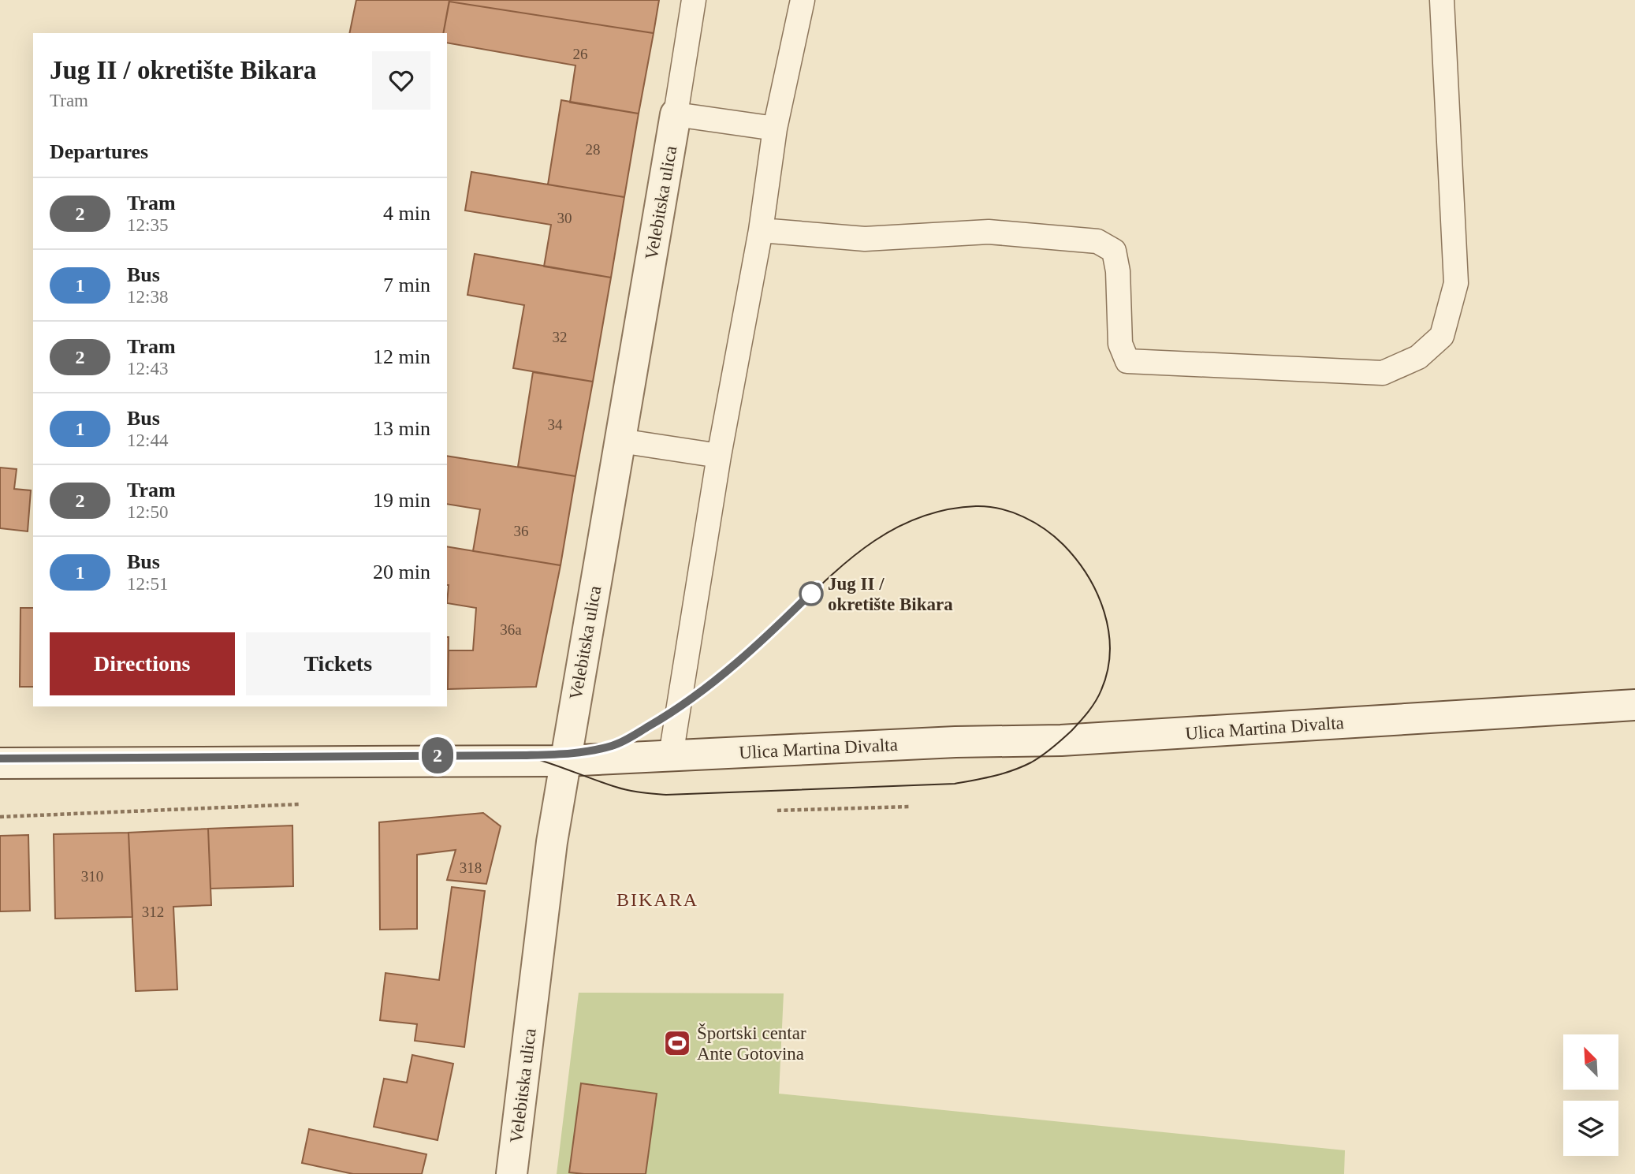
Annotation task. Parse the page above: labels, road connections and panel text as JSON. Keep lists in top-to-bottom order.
{
  "streets": {
    "street": ["Velebitska ulica", "Ulica Martina Divalta"]
  },
  "crossings": [
    ["Velebitska ulica", "Ulica Martina Divalta"]
  ],
  "districts": ["BIKARA"],
  "places": {
    "other": ["Jug II / okretište Bikara"],
    "sports": ["Športski centar Ante Gotovina"]
  },
  "lines": ["tram line 2"],
  "house_numbers": [
    "26",
    "28",
    "30",
    "32",
    "34",
    "36",
    "36a",
    "318",
    "310",
    "312"
  ],
  "north": "top left",
  "page": {
    "on_map": "2",
    "heading": [
      ["Jug II / okretište Bikara", "Tram"],
      "Departures"
    ],
    "list": [
      {
        "mark": "2",
        "name": "Tram",
        "note": "12:35",
        "value": "4 min"
      },
      {
        "mark": "1",
        "name": "Bus",
        "note": "12:38",
        "value": "7 min"
      },
      {
        "mark": "2",
        "name": "Tram",
        "note": "12:43",
        "value": "12 min"
      },
      {
        "mark": "1",
        "name": "Bus",
        "note": "12:44",
        "value": "13 min"
      },
      {
        "mark": "2",
        "name": "Tram",
        "note": "12:50",
        "value": "19 min"
      },
      {
        "mark": "1",
        "name": "Bus",
        "note": "12:51",
        "value": "20 min"
      }
    ],
    "buttons": ["Directions", "Tickets"]
  }
}
